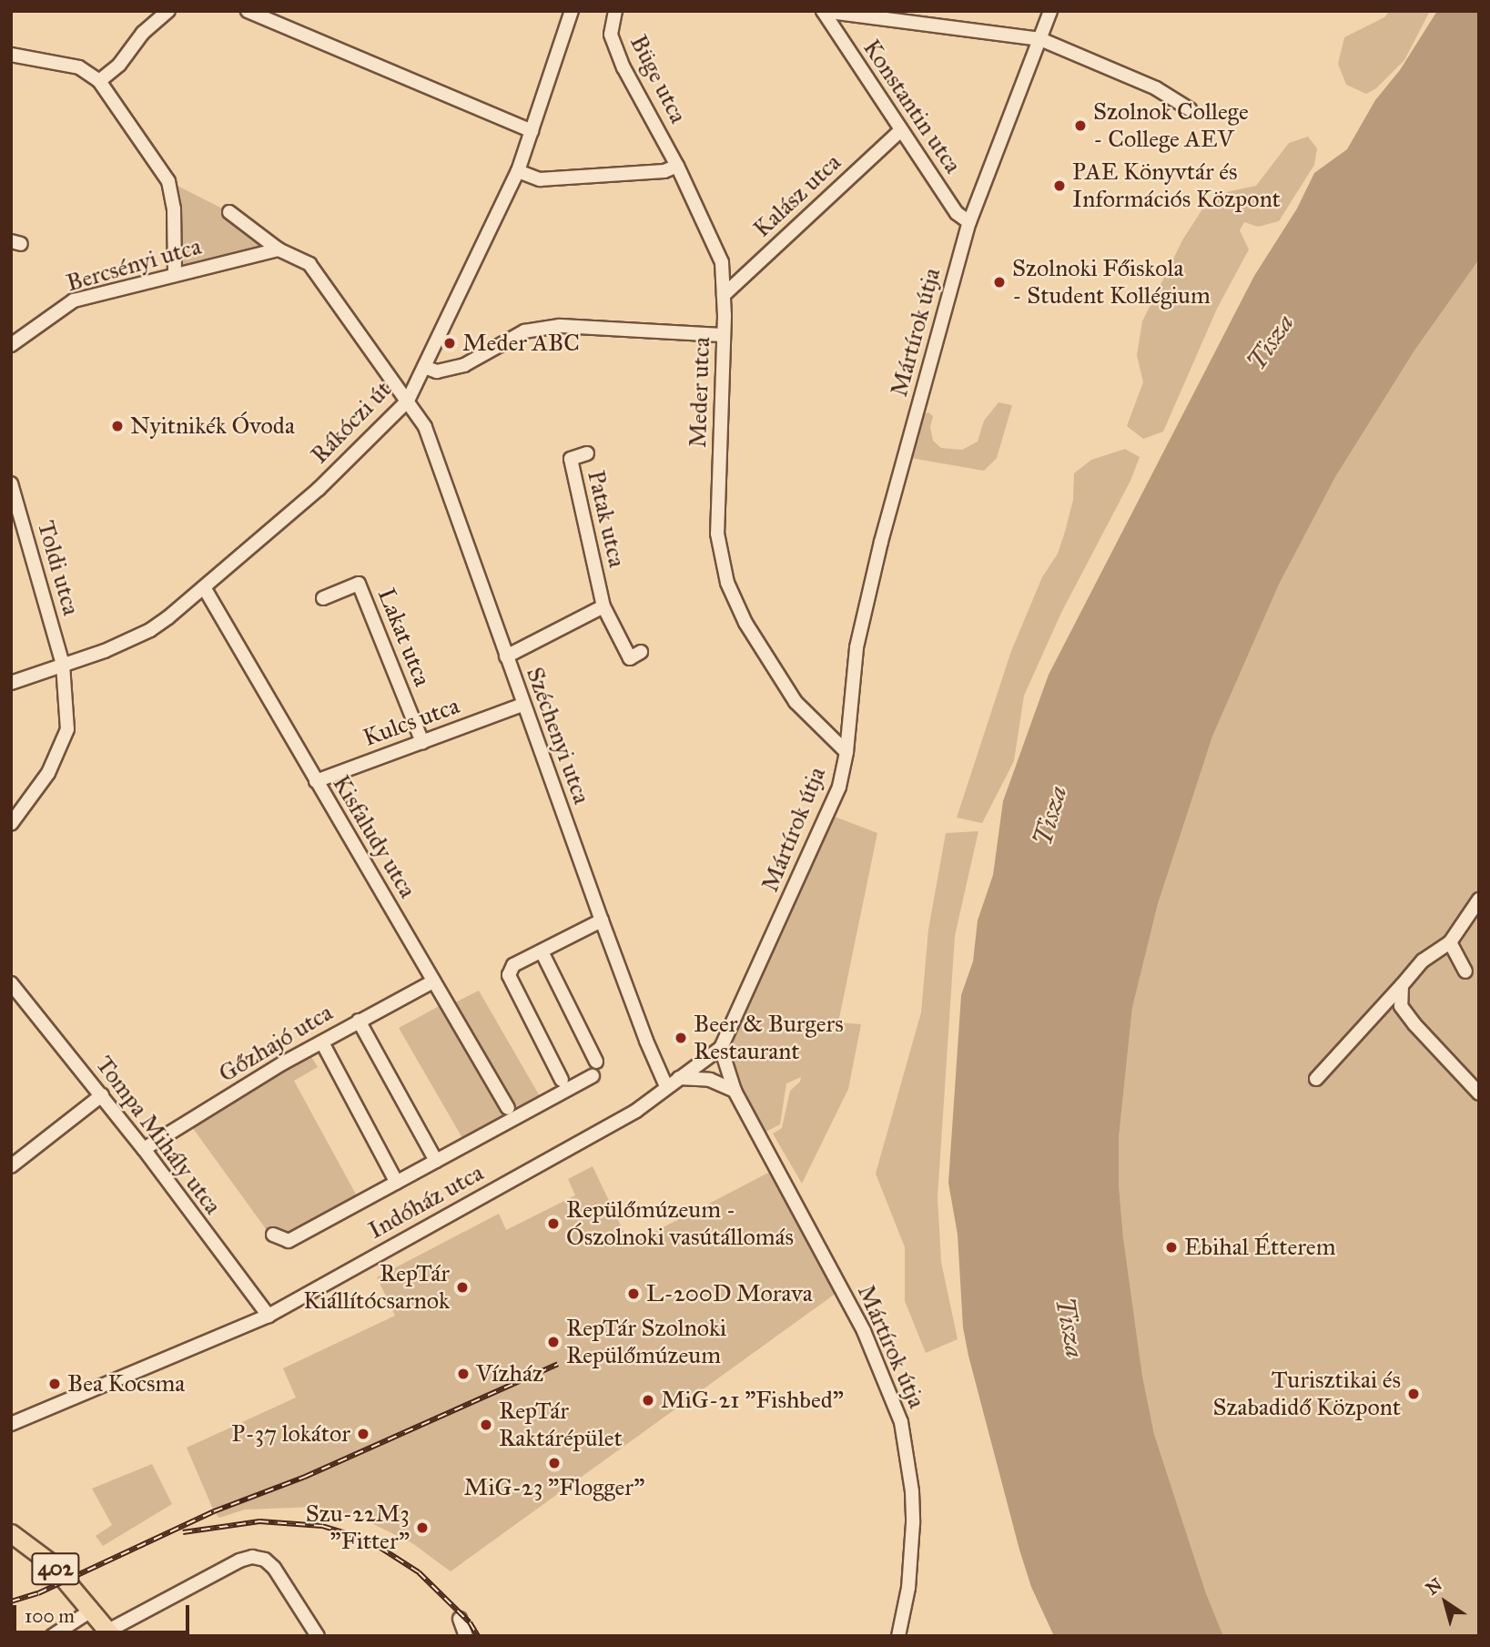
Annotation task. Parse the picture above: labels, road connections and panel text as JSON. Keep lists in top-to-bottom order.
{
  "streets": {
    "main road": ["402"],
    "street": [
      "Büge utca",
      "Konstantin utca",
      "Kalász utca",
      "Bercsényi utca",
      "Mártírok útja",
      "Meder utca",
      "Rákóczi út",
      "Patak utca",
      "Toldi utca",
      "Lakat utca",
      "Kulcs utca",
      "Széchenyi utca",
      "Kisfaludy utca",
      "Gőzhajó utca",
      "Tompa Mihály utca",
      "Indóház utca"
    ]
  },
  "crossings": [
    ["Büge utca", "Meder utca"],
    ["Konstantin utca", "Kalász utca"],
    ["Konstantin utca", "Mártírok útja"],
    ["Kalász utca", "Meder utca"],
    ["Mártírok útja", "Meder utca"],
    ["Mártírok útja", "Indóház utca"],
    ["Rákóczi út", "Toldi utca"],
    ["Rákóczi út", "Széchenyi utca"],
    ["Rákóczi út", "Kisfaludy utca"],
    ["Patak utca", "Széchenyi utca"],
    ["Lakat utca", "Kulcs utca"],
    ["Kulcs utca", "Széchenyi utca"],
    ["Kulcs utca", "Kisfaludy utca"],
    ["Széchenyi utca", "Indóház utca"],
    ["Kisfaludy utca", "Gőzhajó utca"],
    ["Gőzhajó utca", "Tompa Mihály utca"],
    ["Tompa Mihály utca", "Indóház utca"]
  ],
  "water": ["Tisza"],
  "places": [
    "Szolnok College - College AEV",
    "PAE Könyvtár és Információs Központ",
    "Szolnoki Főiskola - Student Kollégium",
    "Meder ABC",
    "Nyitnikék Óvoda",
    "Beer & Burgers Restaurant",
    "Repülőmúzeum - Ószolnoki vasútállomás",
    "Ebihal Étterem",
    "RepTár Kiállítócsarnok",
    "L-200D Morava",
    "RepTár Szolnoki Repülőmúzeum",
    "Vízház",
    "Bea Kocsma",
    "Turisztikai és Szabadidő Központ",
    "MiG-21 \"Fishbed\"",
    "RepTár Raktárépület",
    "P-37 lokátor",
    "MiG-23 \"Flogger\"",
    "Szu-22M3 \"Fitter\""
  ],
  "scale_bar": "100 m",
  "north": "top left"
}
